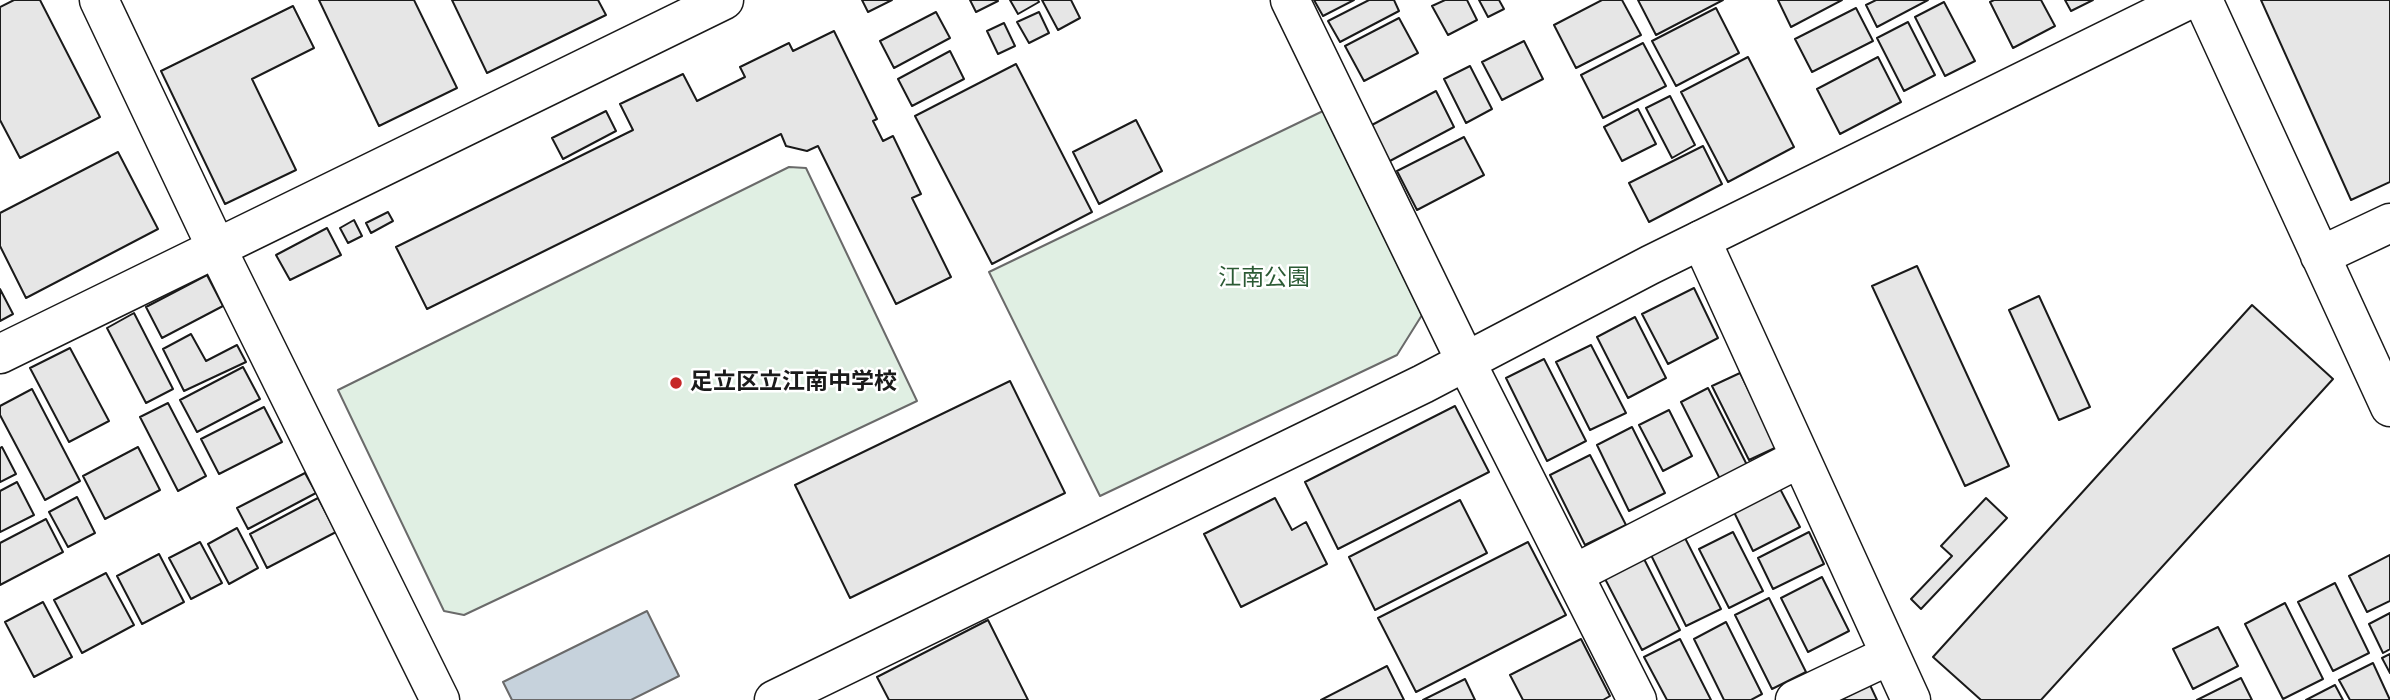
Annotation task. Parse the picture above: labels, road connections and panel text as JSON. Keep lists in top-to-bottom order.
{
  "parks": ["江南公園"],
  "places": ["足立区立江南中学校"]
}
